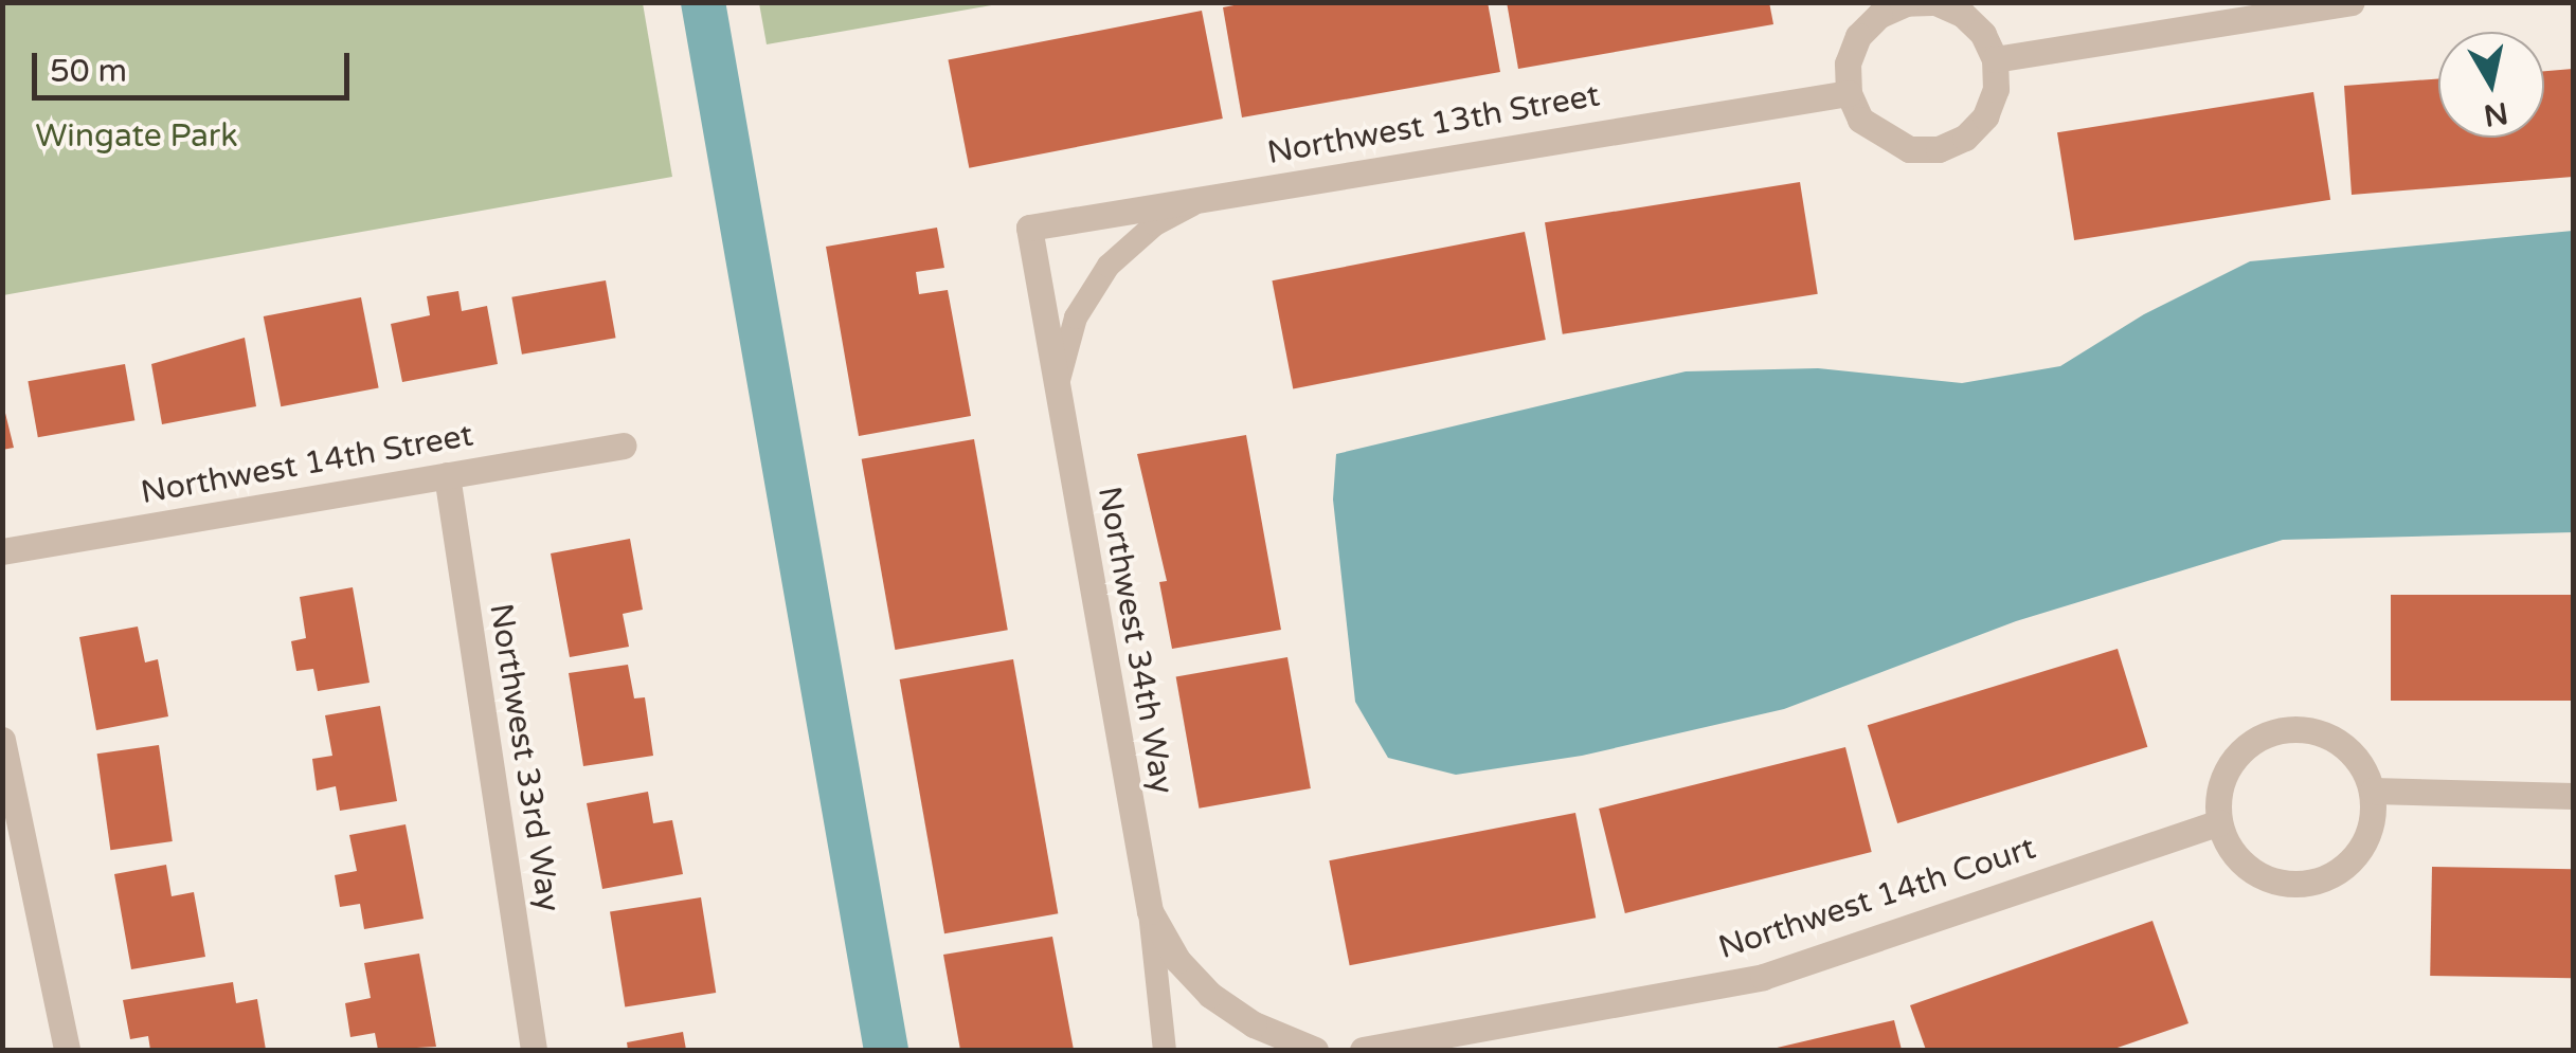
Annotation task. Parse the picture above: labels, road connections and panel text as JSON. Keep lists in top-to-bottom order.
{
  "streets": {
    "street": [
      "Northwest 13th Street",
      "Northwest 14th Street",
      "Northwest 34th Way",
      "Northwest 33rd Way",
      "Northwest 14th Court"
    ]
  },
  "crossings": [
    ["Northwest 13th Street", "Northwest 34th Way"],
    ["Northwest 14th Street", "Northwest 33rd Way"]
  ],
  "parks": ["Wingate Park"],
  "scale_bar": "50 m",
  "north": "bottom"
}
